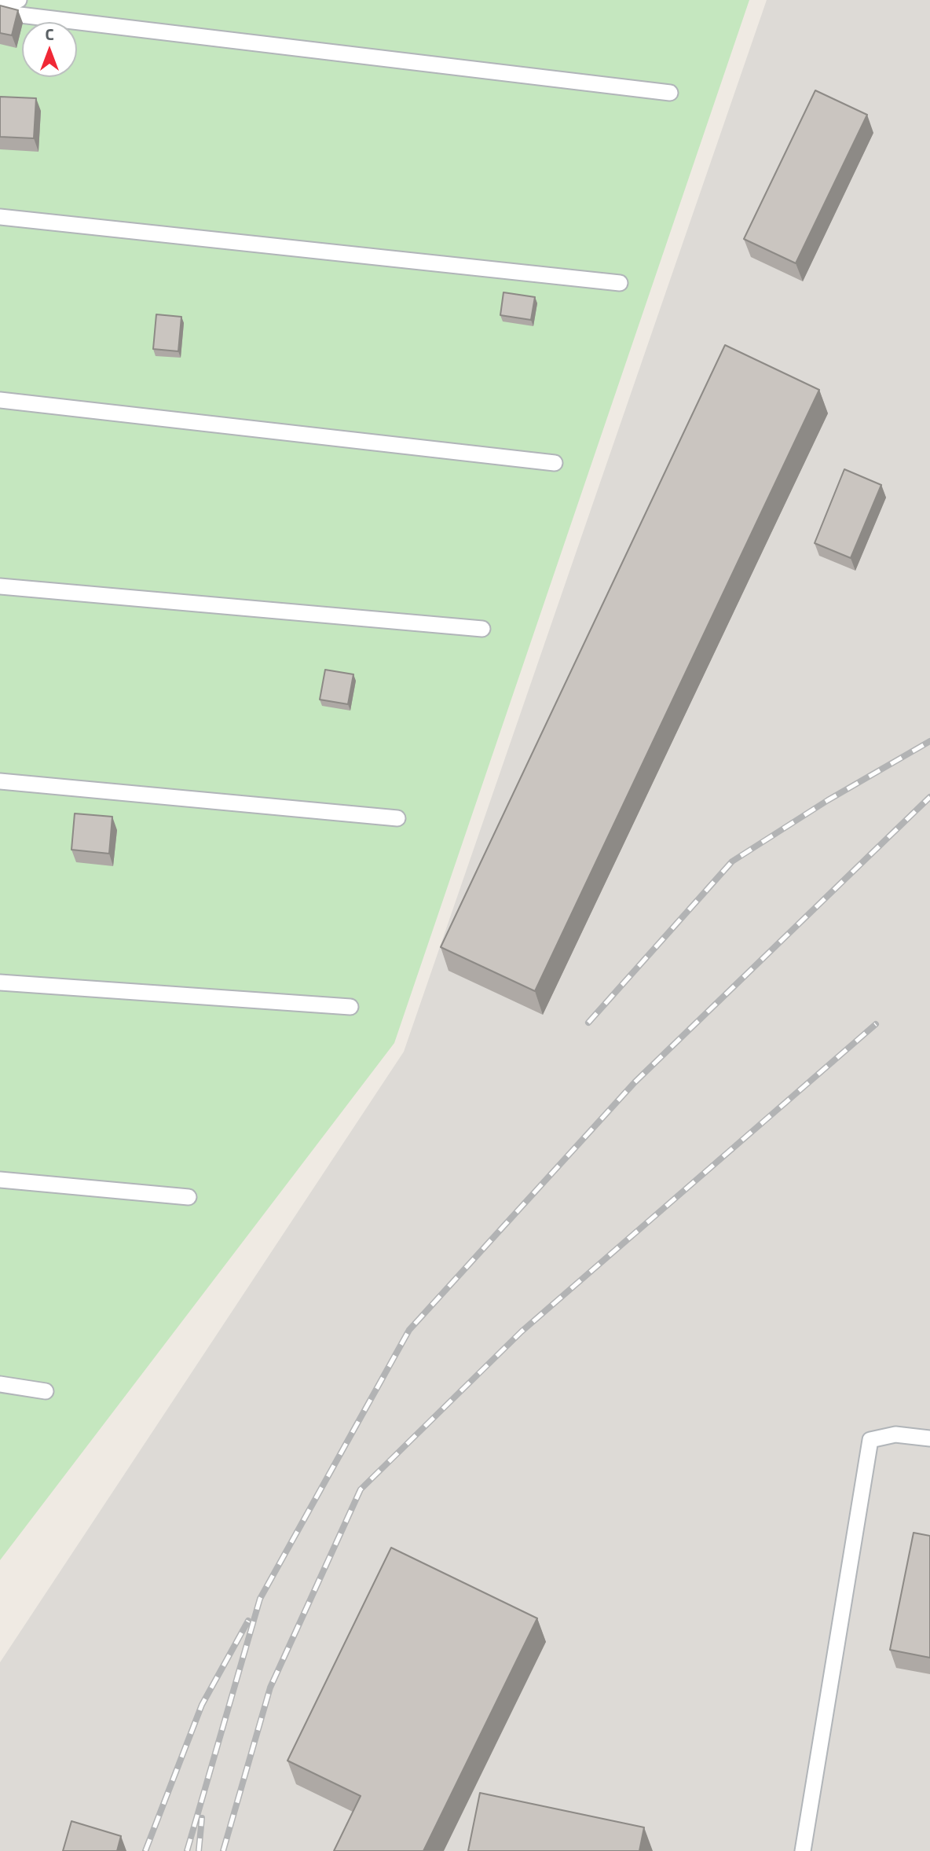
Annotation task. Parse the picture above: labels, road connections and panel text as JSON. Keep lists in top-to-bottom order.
{
  "north": "top"
}
